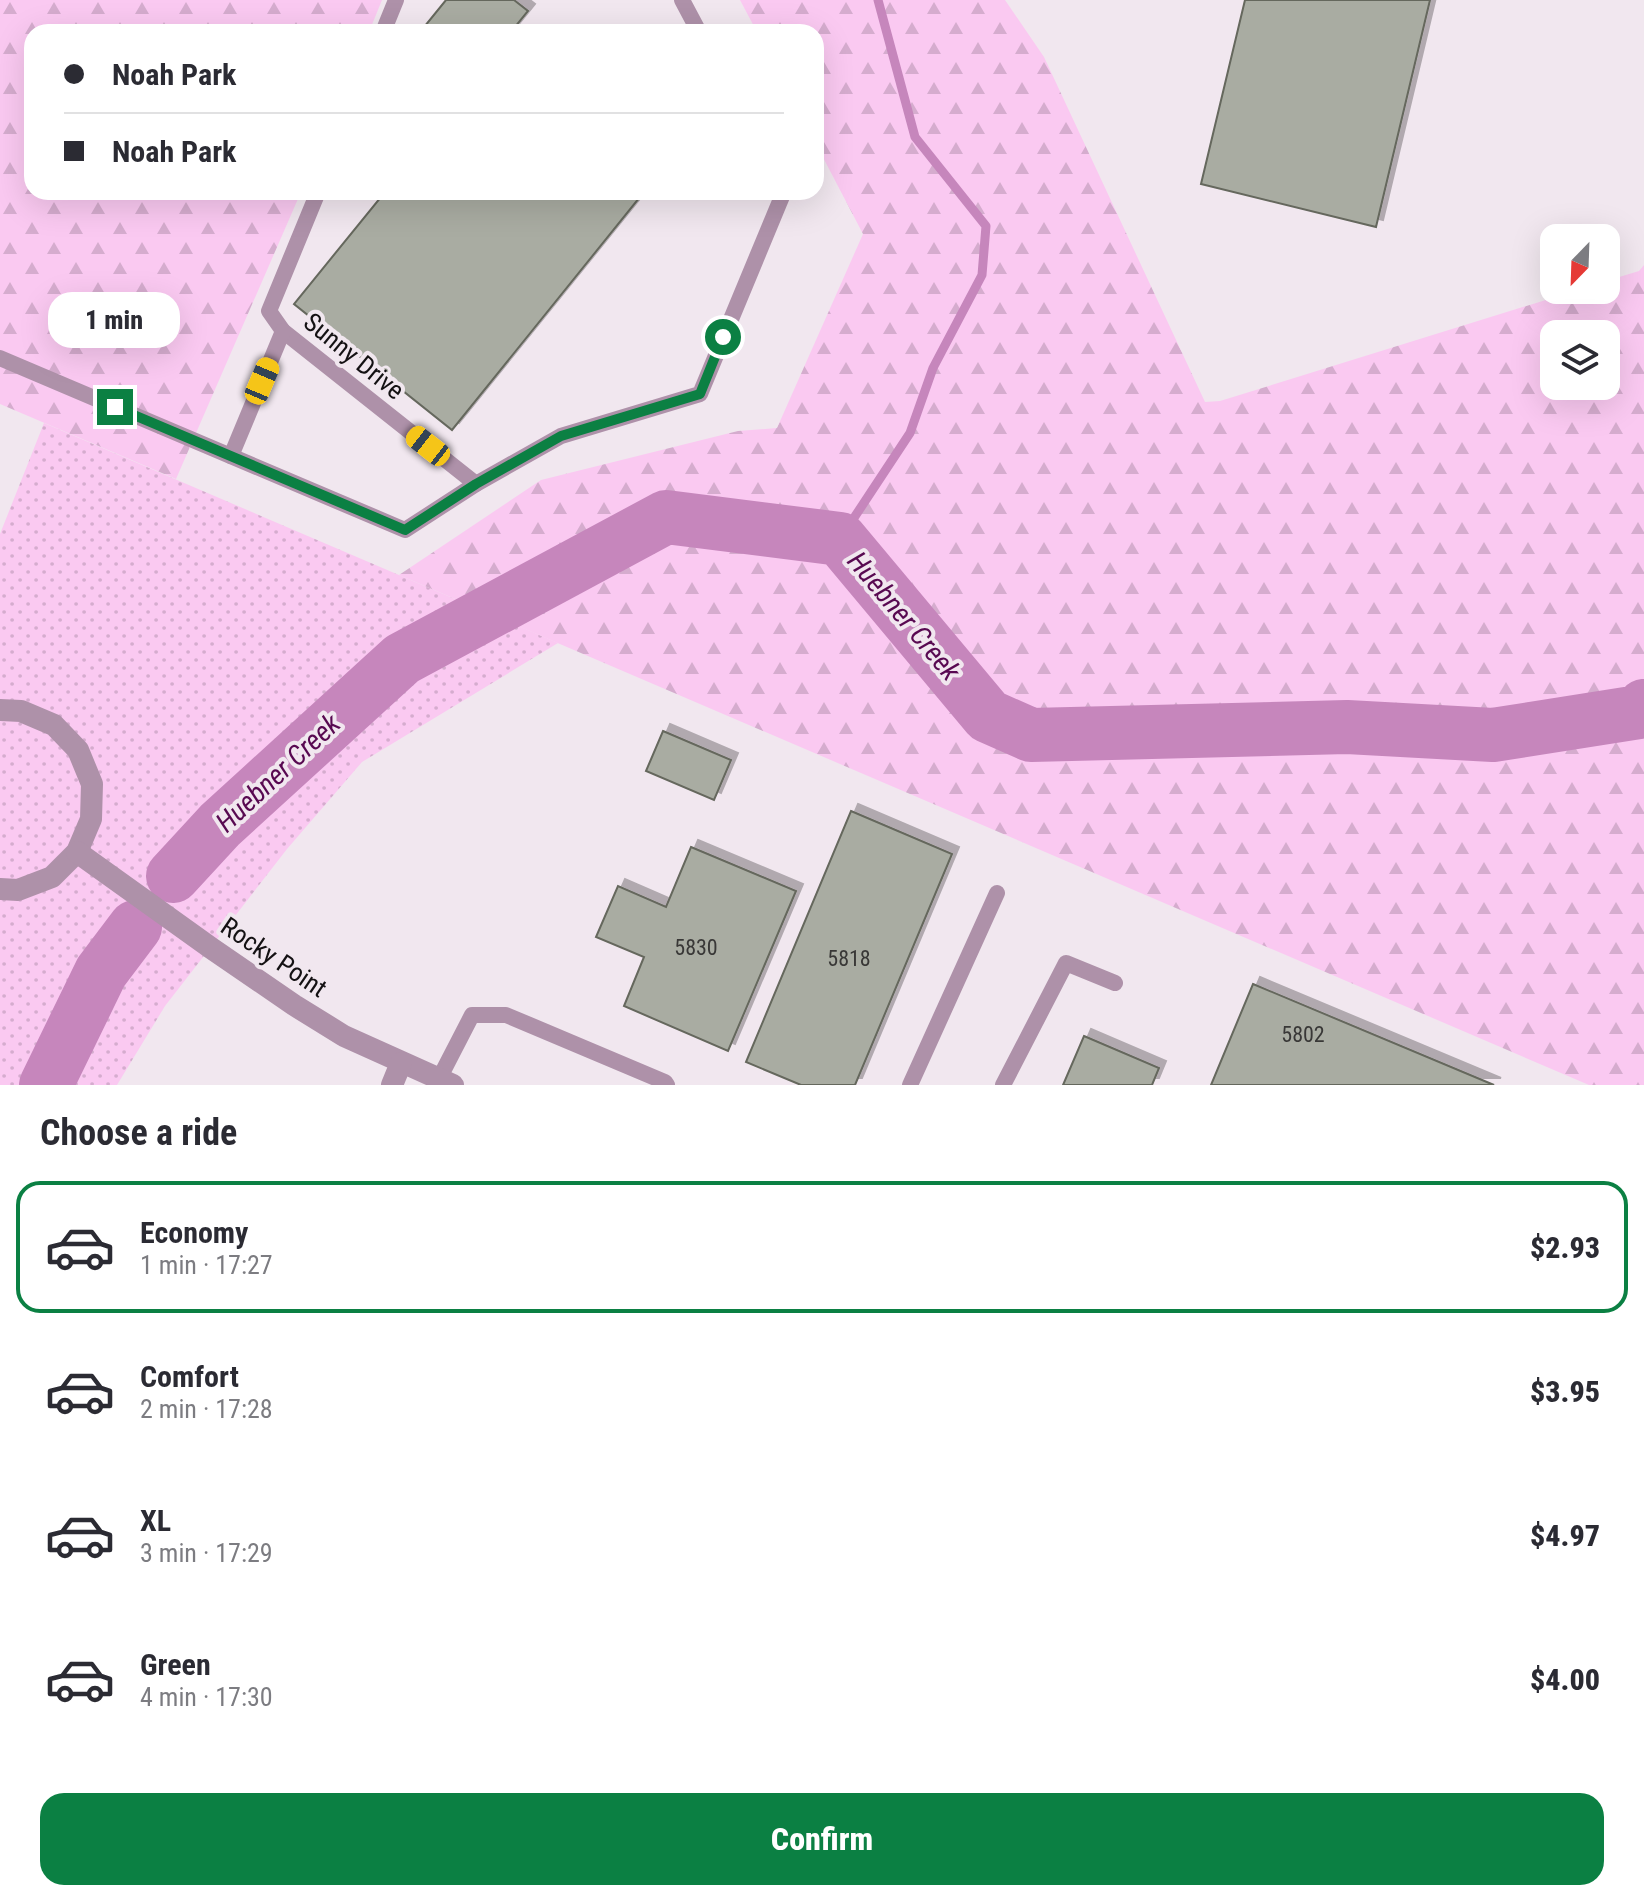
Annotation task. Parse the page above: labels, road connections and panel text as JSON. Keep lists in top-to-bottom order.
{
  "streets": {
    "street": ["Rocky Point"],
    "lane": ["Sunny Drive"]
  },
  "water": ["Huebner Creek"],
  "house_numbers": ["5830", "5818", "5802"],
  "north": "bottom left",
  "page": {
    "banner": ["Noah Park", "Noah Park"],
    "bubble": "1 min",
    "heading": "Choose a ride",
    "list": [
      {
        "name": "Economy",
        "note": "1 min · 17:27",
        "value": "$2.93"
      },
      {
        "name": "Comfort",
        "note": "2 min · 17:28",
        "value": "$3.95"
      },
      {
        "name": "XL",
        "note": "3 min · 17:29",
        "value": "$4.97"
      },
      {
        "name": "Green",
        "note": "4 min · 17:30",
        "value": "$4.00"
      }
    ],
    "buttons": "Confirm"
  }
}
